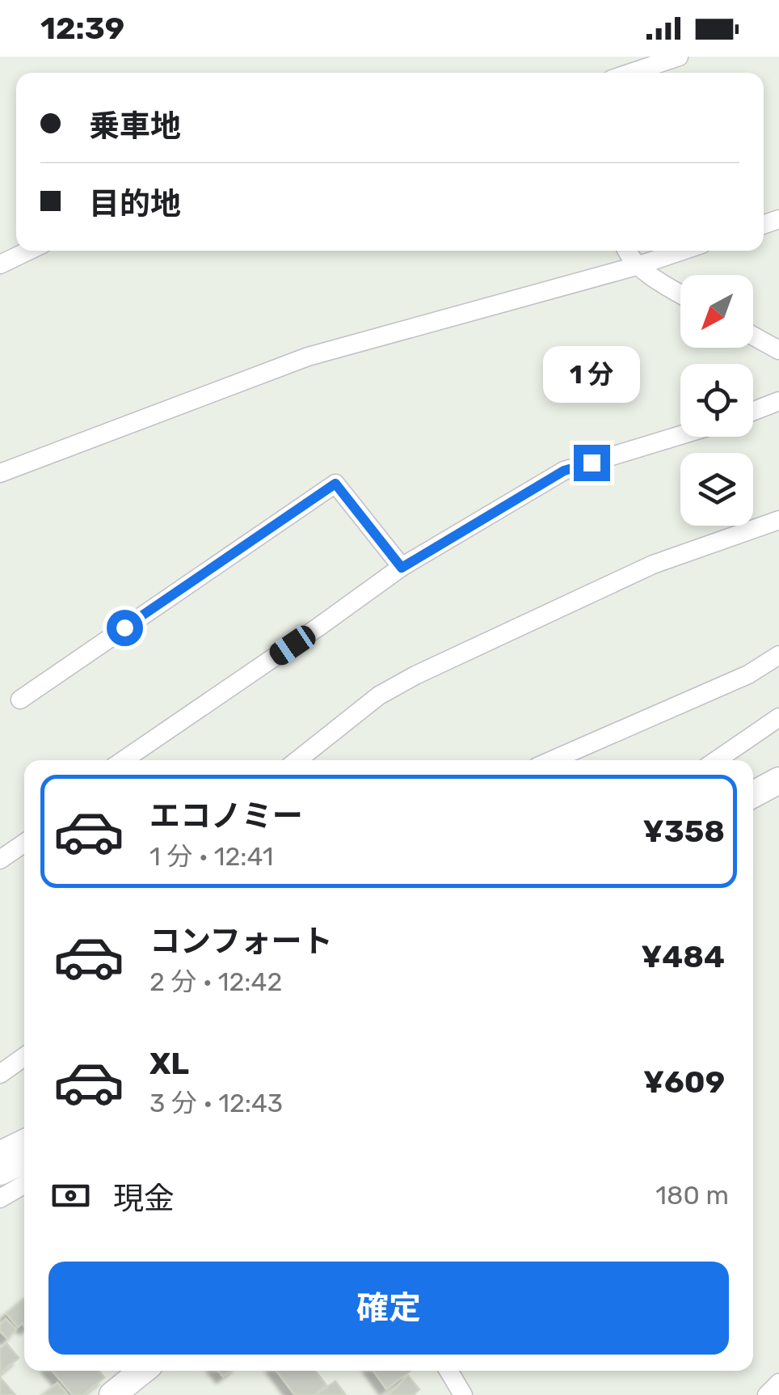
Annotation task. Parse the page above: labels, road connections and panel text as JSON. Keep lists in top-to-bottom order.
{
  "north": "bottom left",
  "page": {
    "status": "12:39",
    "banner": ["乗車地", "目的地"],
    "bubble": "1 分",
    "list": [
      {
        "name": "エコノミー",
        "note": "1 分 · 12:41",
        "value": "¥358"
      },
      {
        "name": "コンフォート",
        "note": "2 分 · 12:42",
        "value": "¥484"
      },
      {
        "name": "XL",
        "note": "3 分 · 12:43",
        "value": "¥609"
      }
    ],
    "pay": ["現金", "180 m"],
    "buttons": "確定"
  }
}
